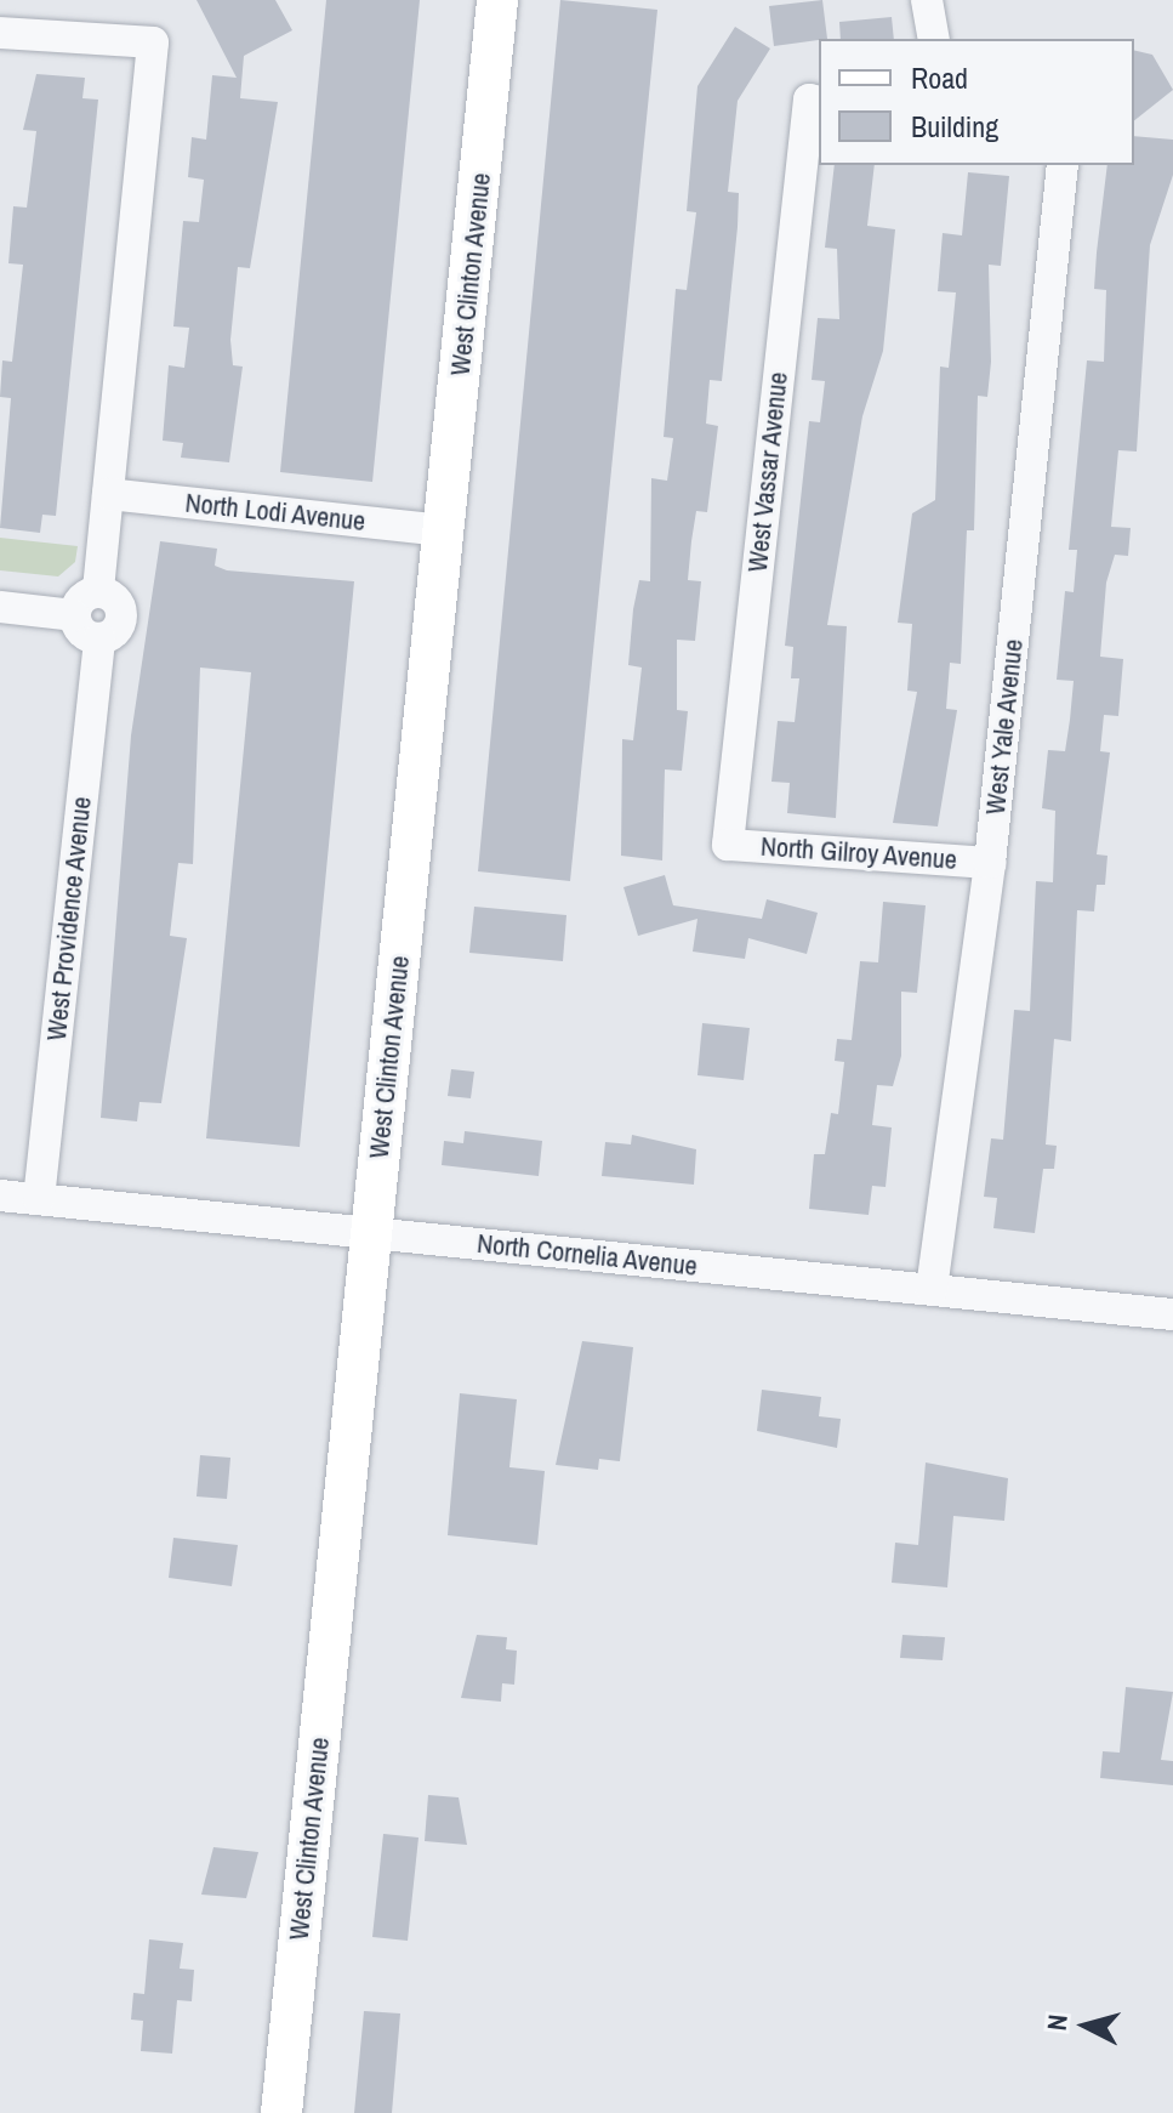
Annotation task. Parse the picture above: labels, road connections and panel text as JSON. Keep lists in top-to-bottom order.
{
  "streets": {
    "main road": ["West Clinton Avenue"],
    "street": [
      "West Vassar Avenue",
      "North Lodi Avenue",
      "West Yale Avenue",
      "North Gilroy Avenue",
      "West Providence Avenue",
      "North Cornelia Avenue"
    ]
  },
  "crossings": [
    ["West Clinton Avenue", "North Lodi Avenue"],
    ["West Clinton Avenue", "North Cornelia Avenue"],
    ["West Vassar Avenue", "North Gilroy Avenue"],
    ["West Yale Avenue", "North Gilroy Avenue"],
    ["West Yale Avenue", "North Cornelia Avenue"],
    ["West Providence Avenue", "North Cornelia Avenue"]
  ],
  "legend": ["Road", "Building"],
  "north": "left"
}
